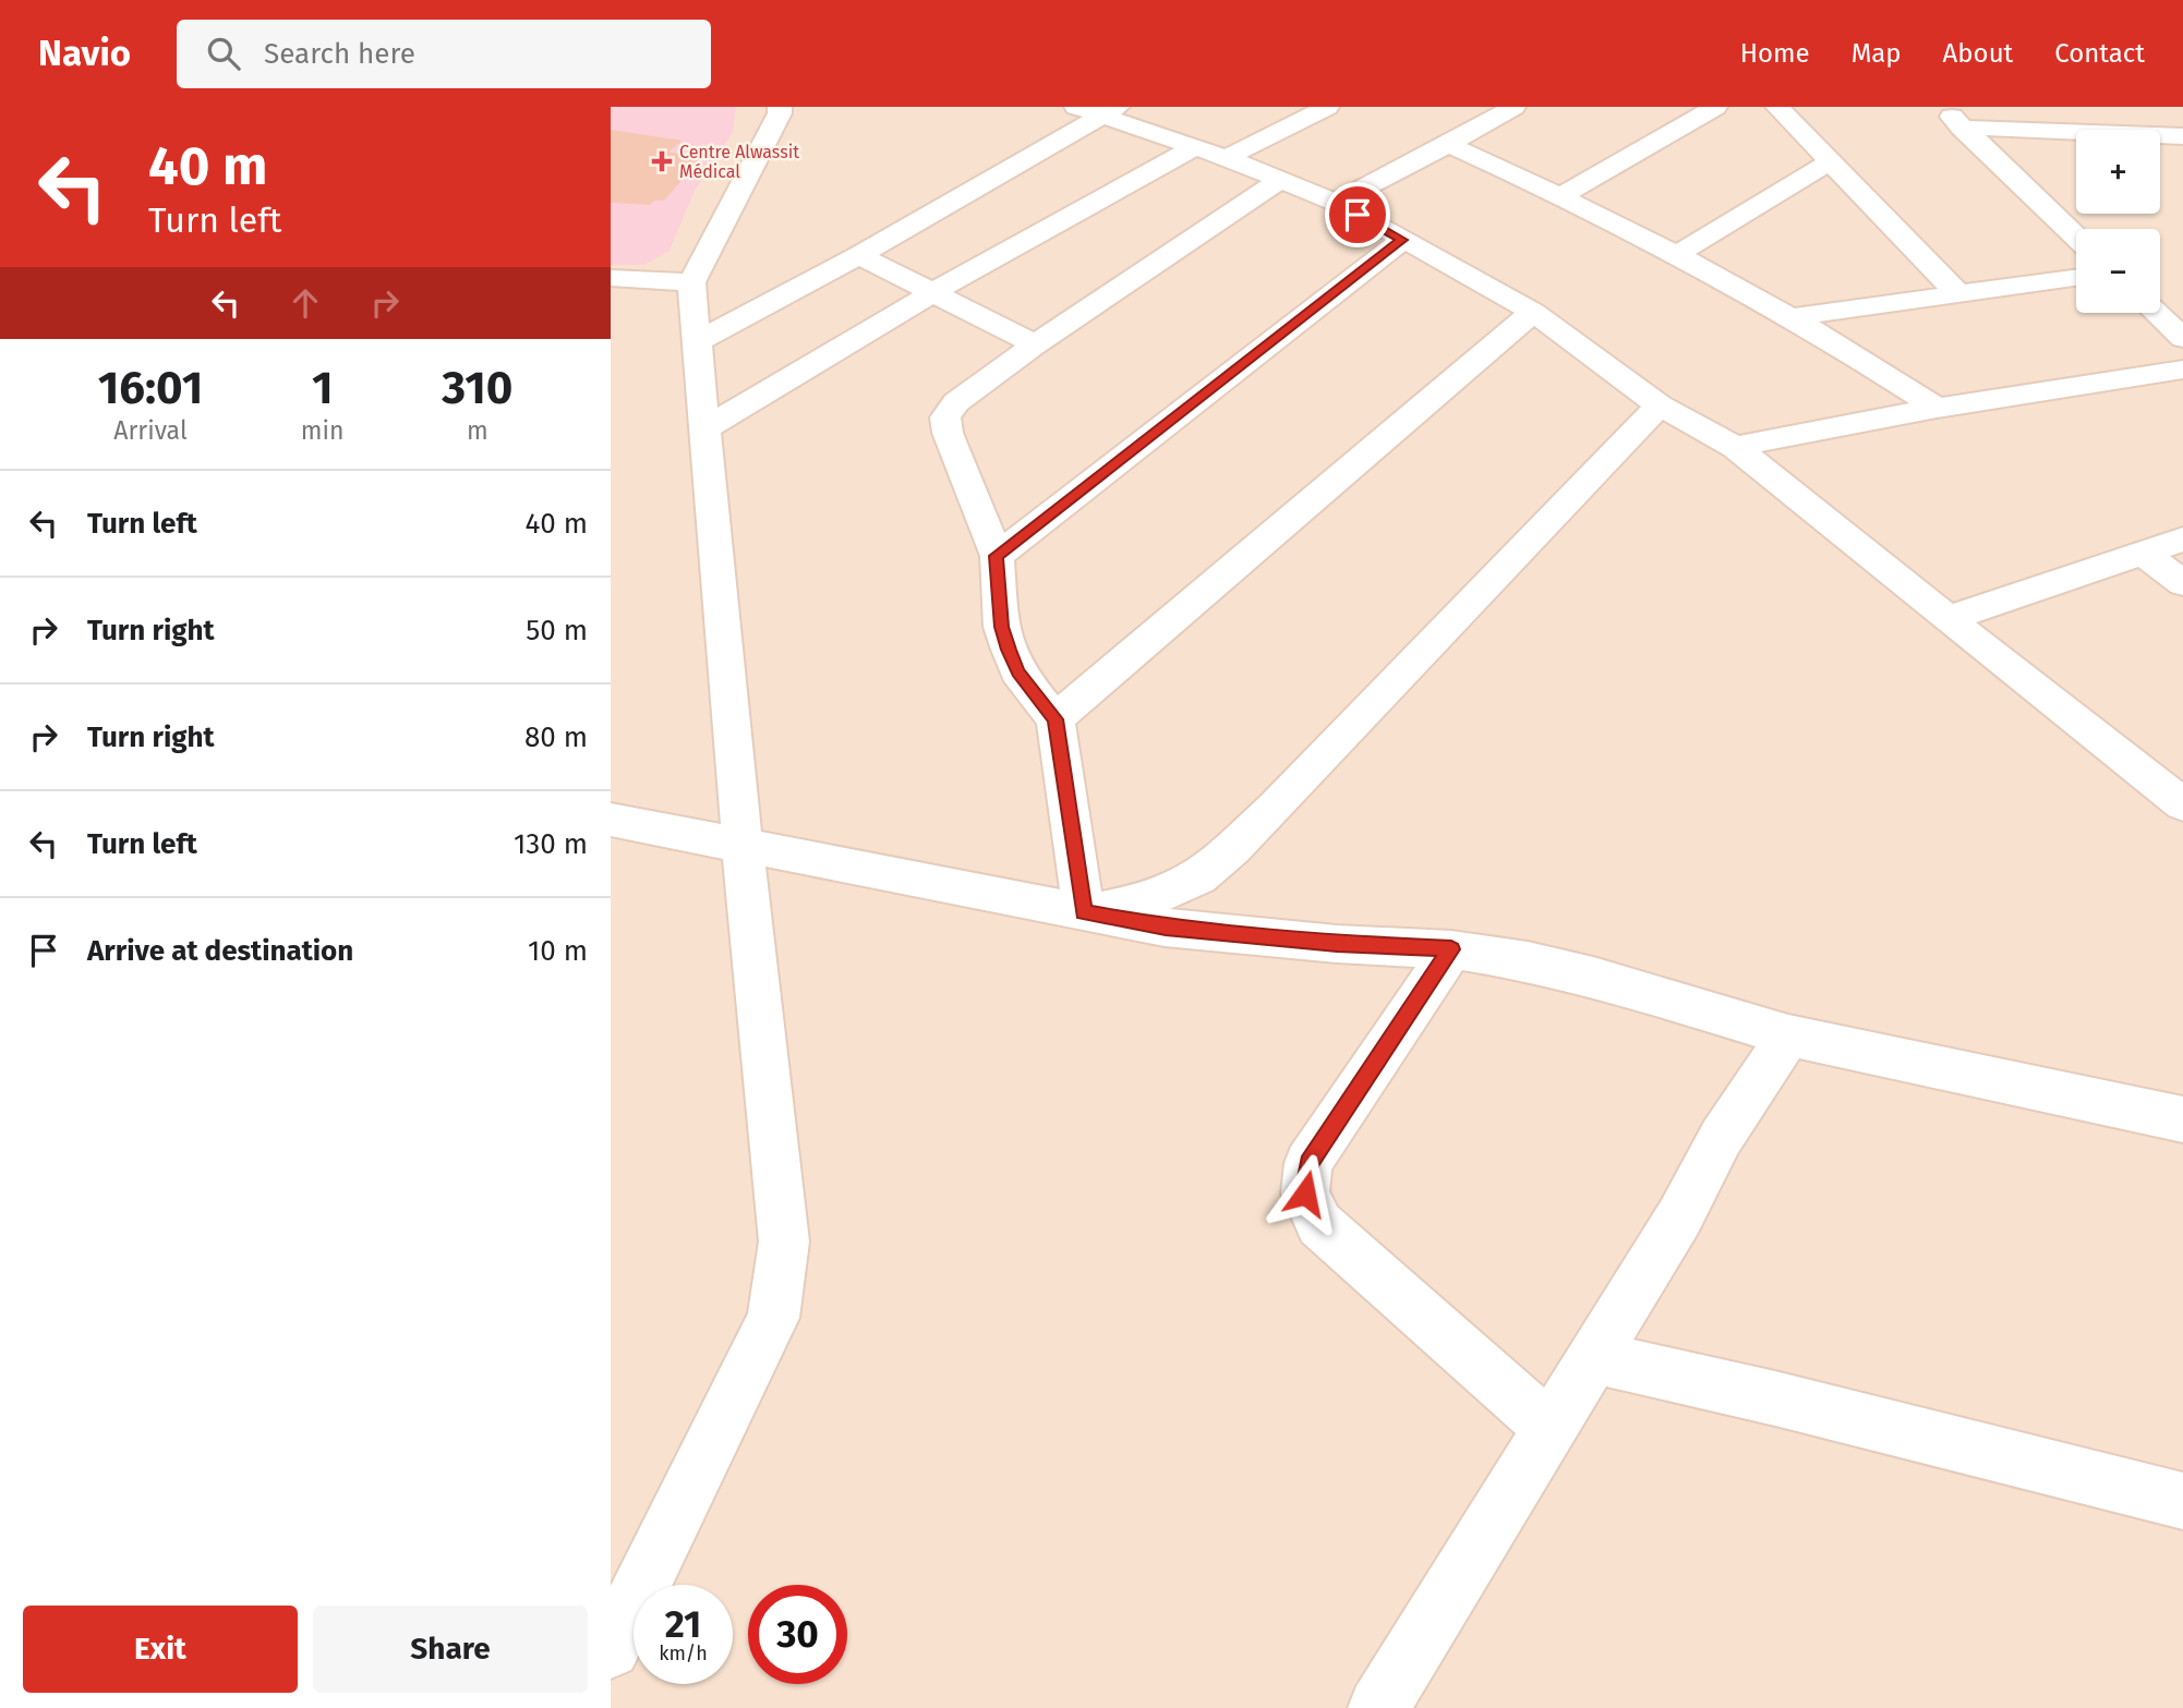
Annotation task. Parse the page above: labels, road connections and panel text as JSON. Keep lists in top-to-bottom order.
{
  "places": {
    "health": ["Centre Alwassit Médical"]
  },
  "page": {
    "header": "Navio",
    "search": "Search here",
    "nav": [
      "Home",
      "Map",
      "About",
      "Contact"
    ],
    "turn": ["40 m", "Turn left"],
    "map_buttons": ["+", "−"],
    "eta": [
      "16:01",
      "Arrival",
      "1",
      "min",
      "310",
      "m"
    ],
    "list": [
      {
        "name": "Turn left",
        "value": "40 m"
      },
      {
        "name": "Turn right",
        "value": "50 m"
      },
      {
        "name": "Turn right",
        "value": "80 m"
      },
      {
        "name": "Turn left",
        "value": "130 m"
      },
      {
        "name": "Arrive at destination",
        "value": "10 m"
      }
    ],
    "speed": "21 km/h",
    "limit": "30",
    "buttons": ["Exit", "Share"]
  }
}
